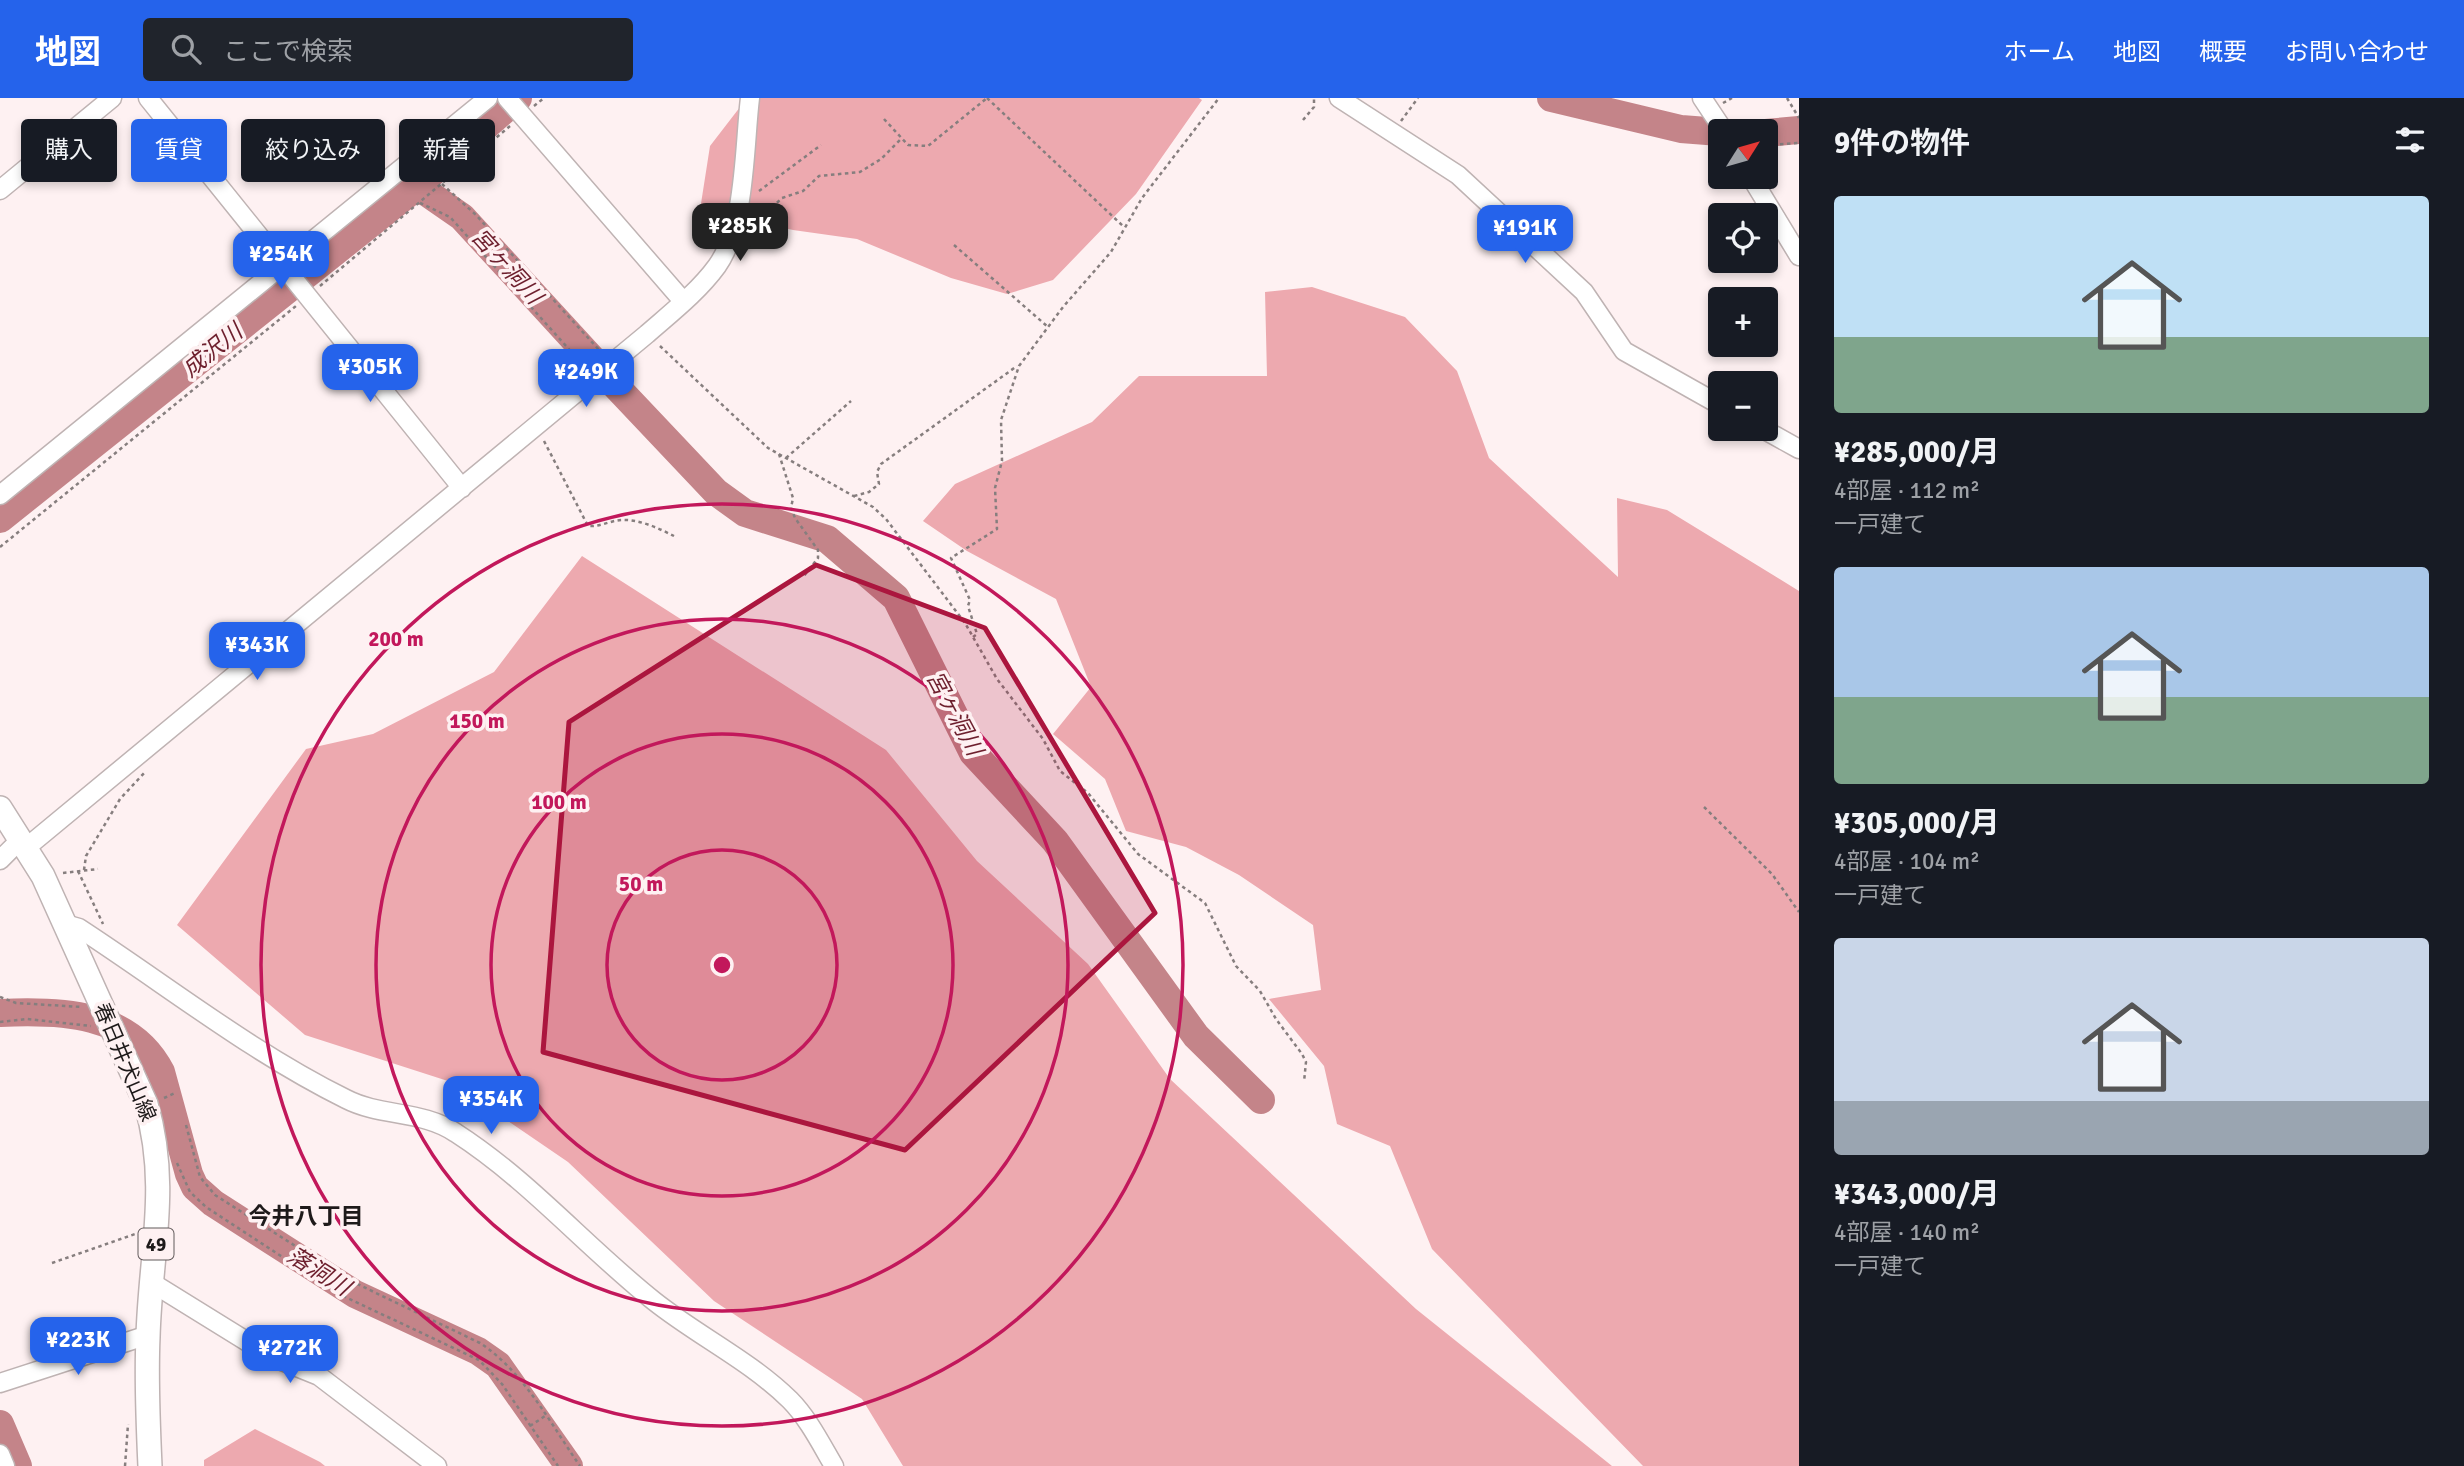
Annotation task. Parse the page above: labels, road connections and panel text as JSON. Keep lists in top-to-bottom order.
{
  "streets": {
    "main road": ["春日井犬山線", "49"]
  },
  "districts": ["今井八丁目"],
  "water": ["宮ヶ洞川", "成沢川", "落洞川"],
  "north": "top right",
  "page": {
    "header": "地図",
    "search": "ここで検索",
    "nav": [
      "ホーム",
      "地図",
      "概要",
      "お問い合わせ"
    ],
    "heading": "9件の物件",
    "map_buttons": ["+", "−"],
    "chip": [
      "購入",
      "賃貸",
      "絞り込み",
      "新着"
    ],
    "list": [
      {
        "name": "¥285,000/月",
        "note": "4部屋 · 112 m² · 一戸建て"
      },
      {
        "name": "¥305,000/月",
        "note": "4部屋 · 104 m² · 一戸建て"
      },
      {
        "name": "¥343,000/月",
        "note": "4部屋 · 140 m² · 一戸建て"
      }
    ],
    "price": [
      "¥285K",
      "¥191K",
      "¥254K",
      "¥305K",
      "¥249K",
      "¥343K",
      "¥354K",
      "¥223K",
      "¥272K"
    ]
  },
  "rings": [
    "200 m",
    "150 m",
    "100 m",
    "50 m"
  ]
}
